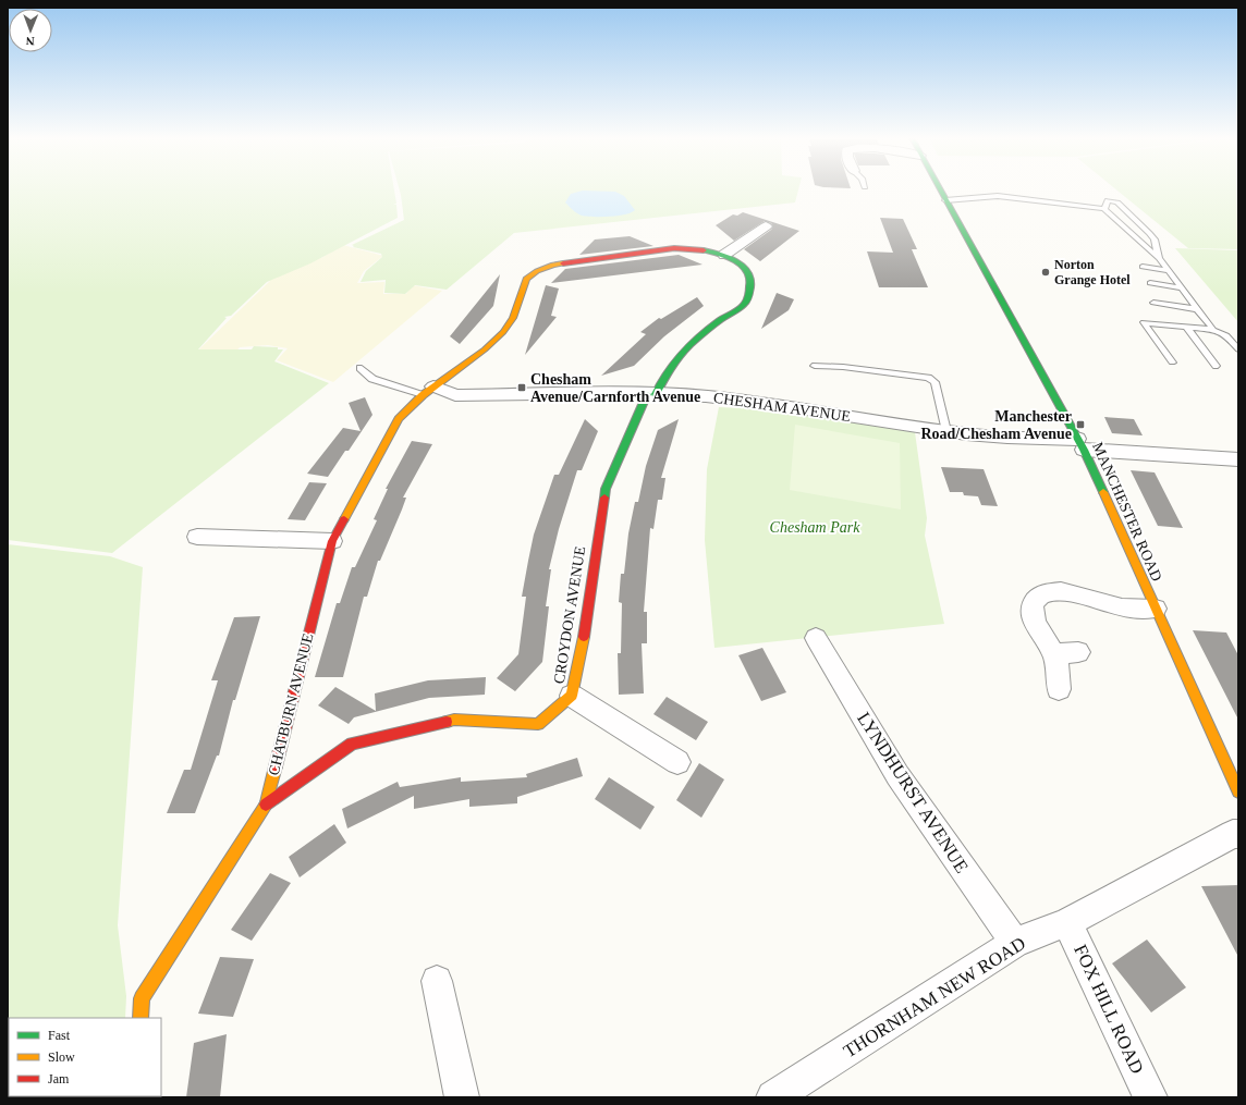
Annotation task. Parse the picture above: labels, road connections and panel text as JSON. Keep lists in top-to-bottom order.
{
  "streets": {
    "street": [
      "CHESHAM AVENUE",
      "MANCHESTER ROAD",
      "CROYDON AVENUE",
      "CHATBURN AVENUE",
      "LYNDHURST AVENUE",
      "THORNHAM NEW ROAD",
      "FOX HILL ROAD"
    ]
  },
  "crossings": [
    ["CHESHAM AVENUE", "MANCHESTER ROAD"],
    ["CHESHAM AVENUE", "CROYDON AVENUE"],
    ["CHESHAM AVENUE", "CHATBURN AVENUE"],
    ["CROYDON AVENUE", "CHATBURN AVENUE"],
    ["LYNDHURST AVENUE", "THORNHAM NEW ROAD"],
    ["THORNHAM NEW ROAD", "FOX HILL ROAD"]
  ],
  "parks": ["Chesham Park"],
  "places": {
    "other": ["Norton Grange Hotel"],
    "transit": ["Chesham Avenue/Carnforth Avenue", "Manchester Road/Chesham Avenue"]
  },
  "legend": ["Fast", "Slow", "Jam"],
  "north": "bottom"
}
